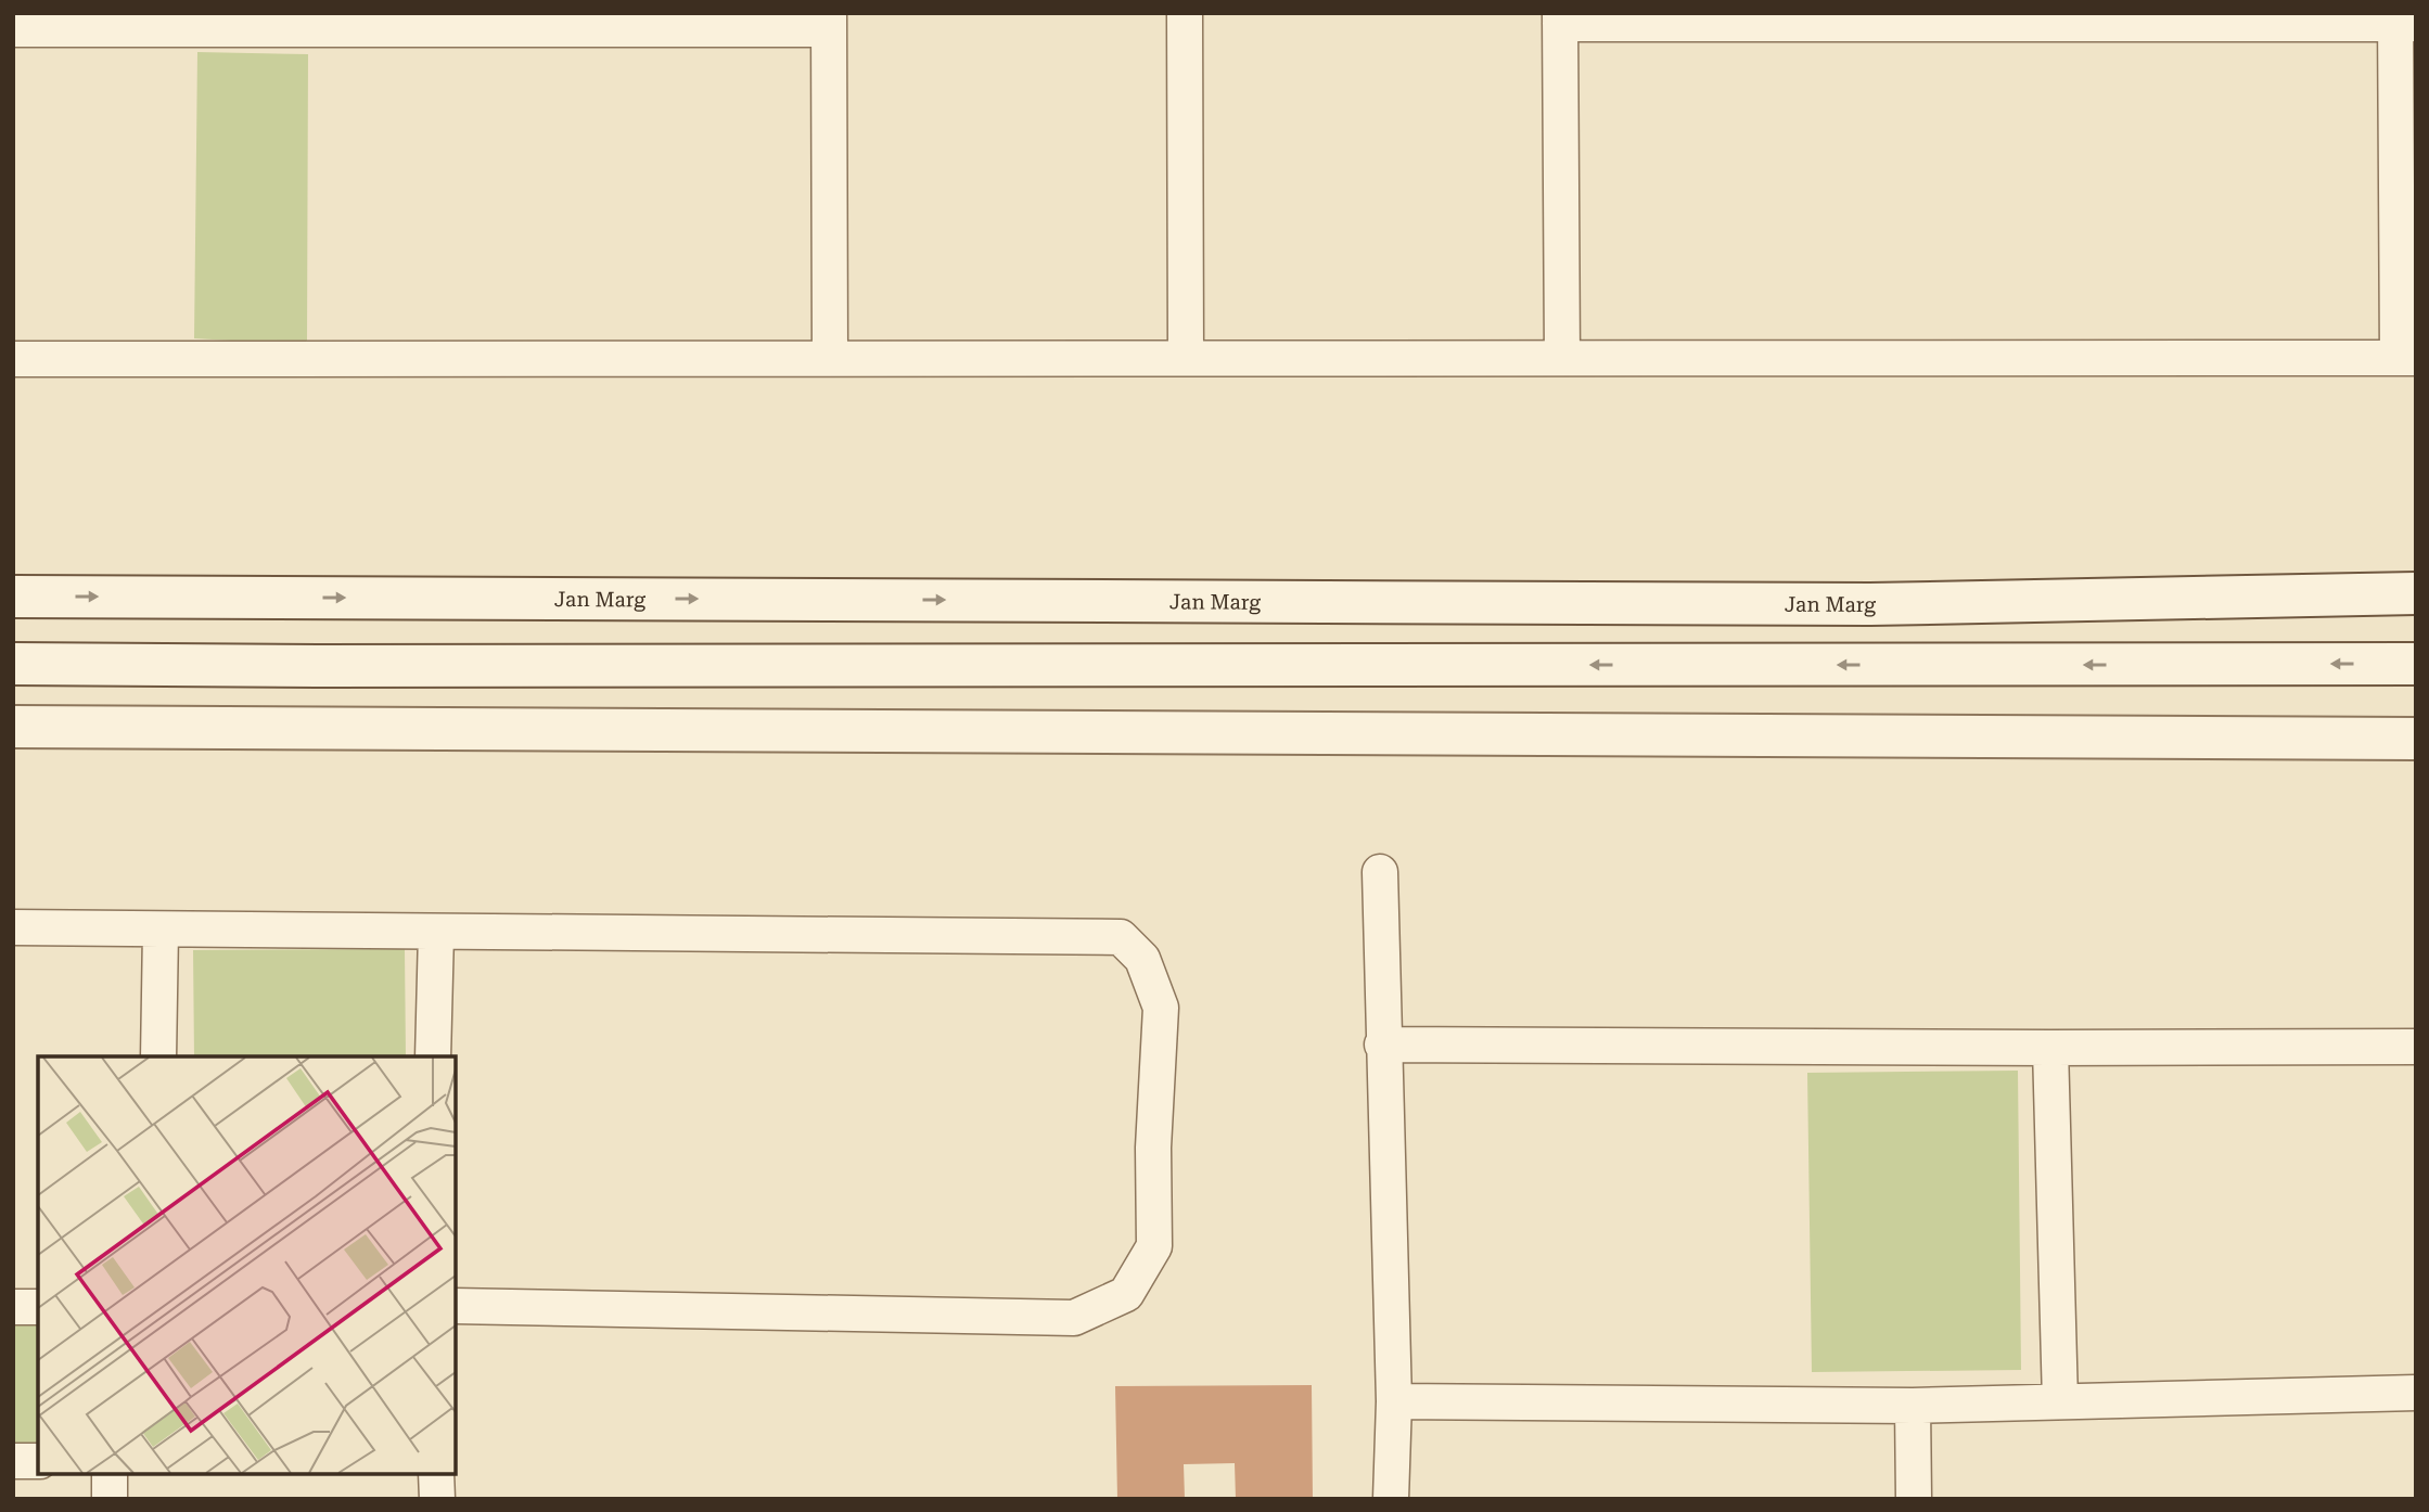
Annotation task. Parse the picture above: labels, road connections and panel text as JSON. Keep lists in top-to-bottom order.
{
  "streets": {
    "main road": ["Jan Marg"]
  }
}
